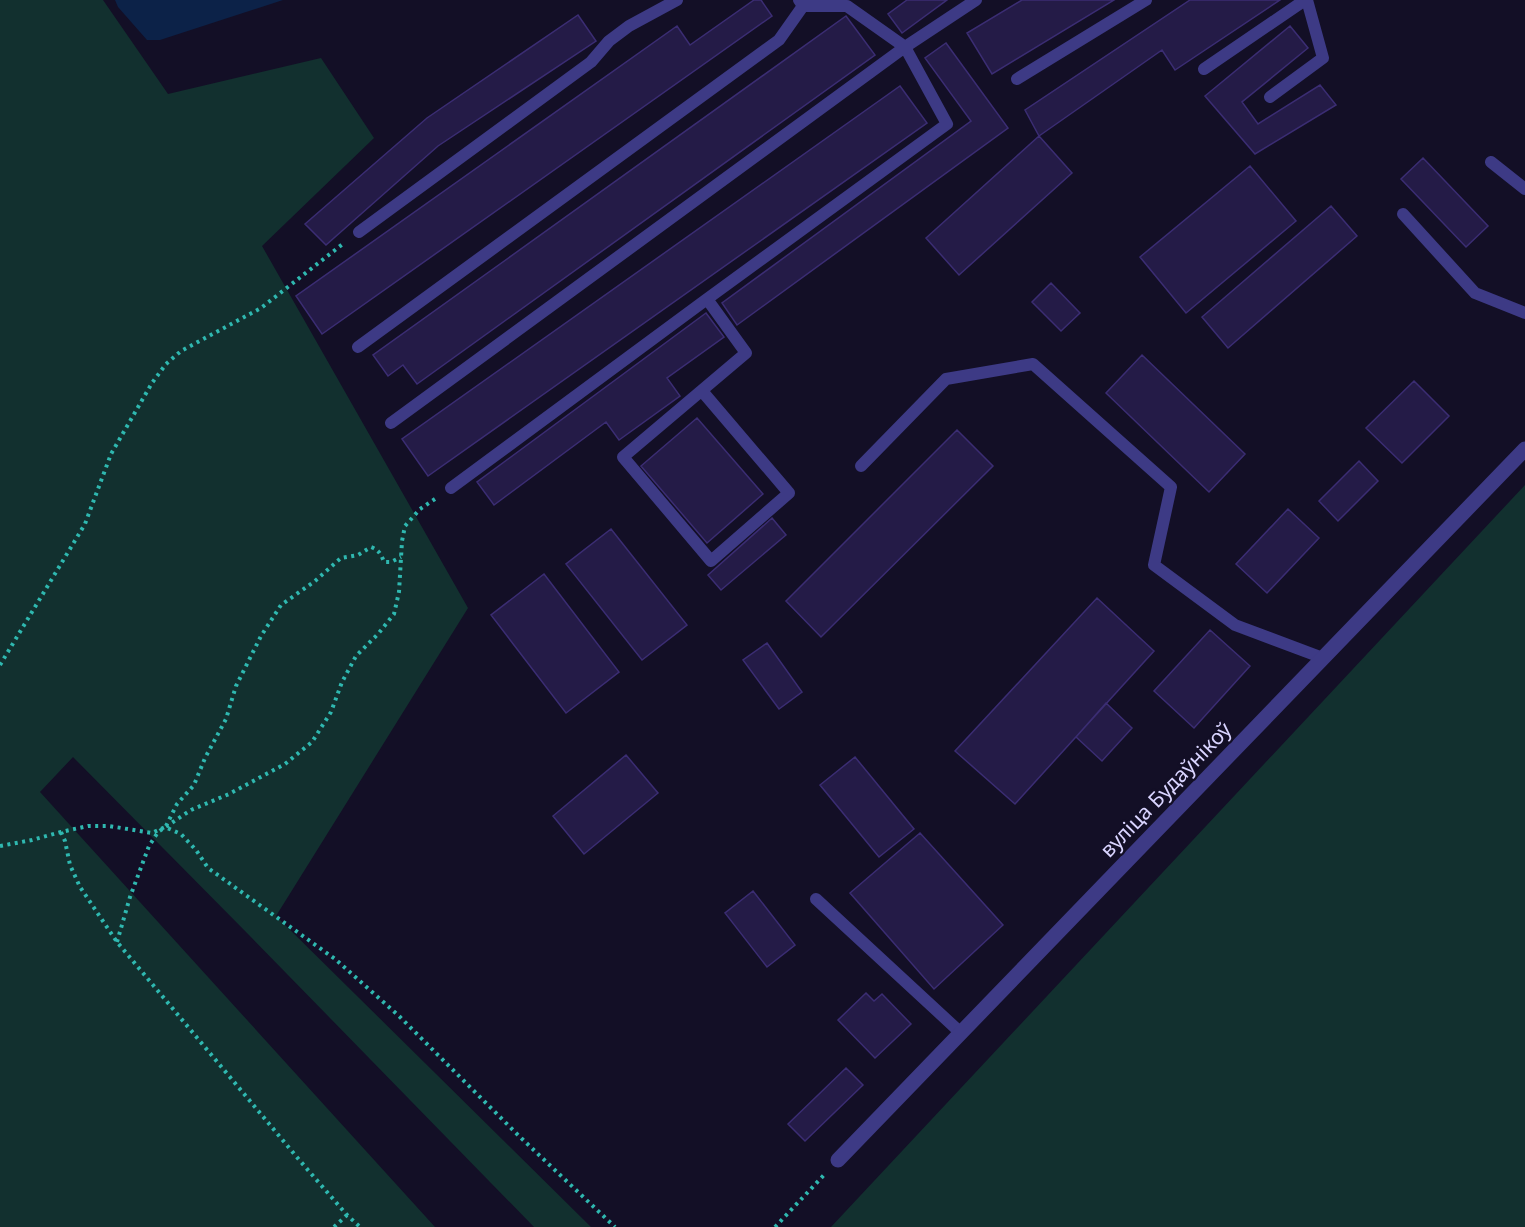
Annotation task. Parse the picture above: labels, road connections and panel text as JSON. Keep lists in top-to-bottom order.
{
  "streets": {
    "street": ["вуліца Будаўнікоў"]
  }
}
